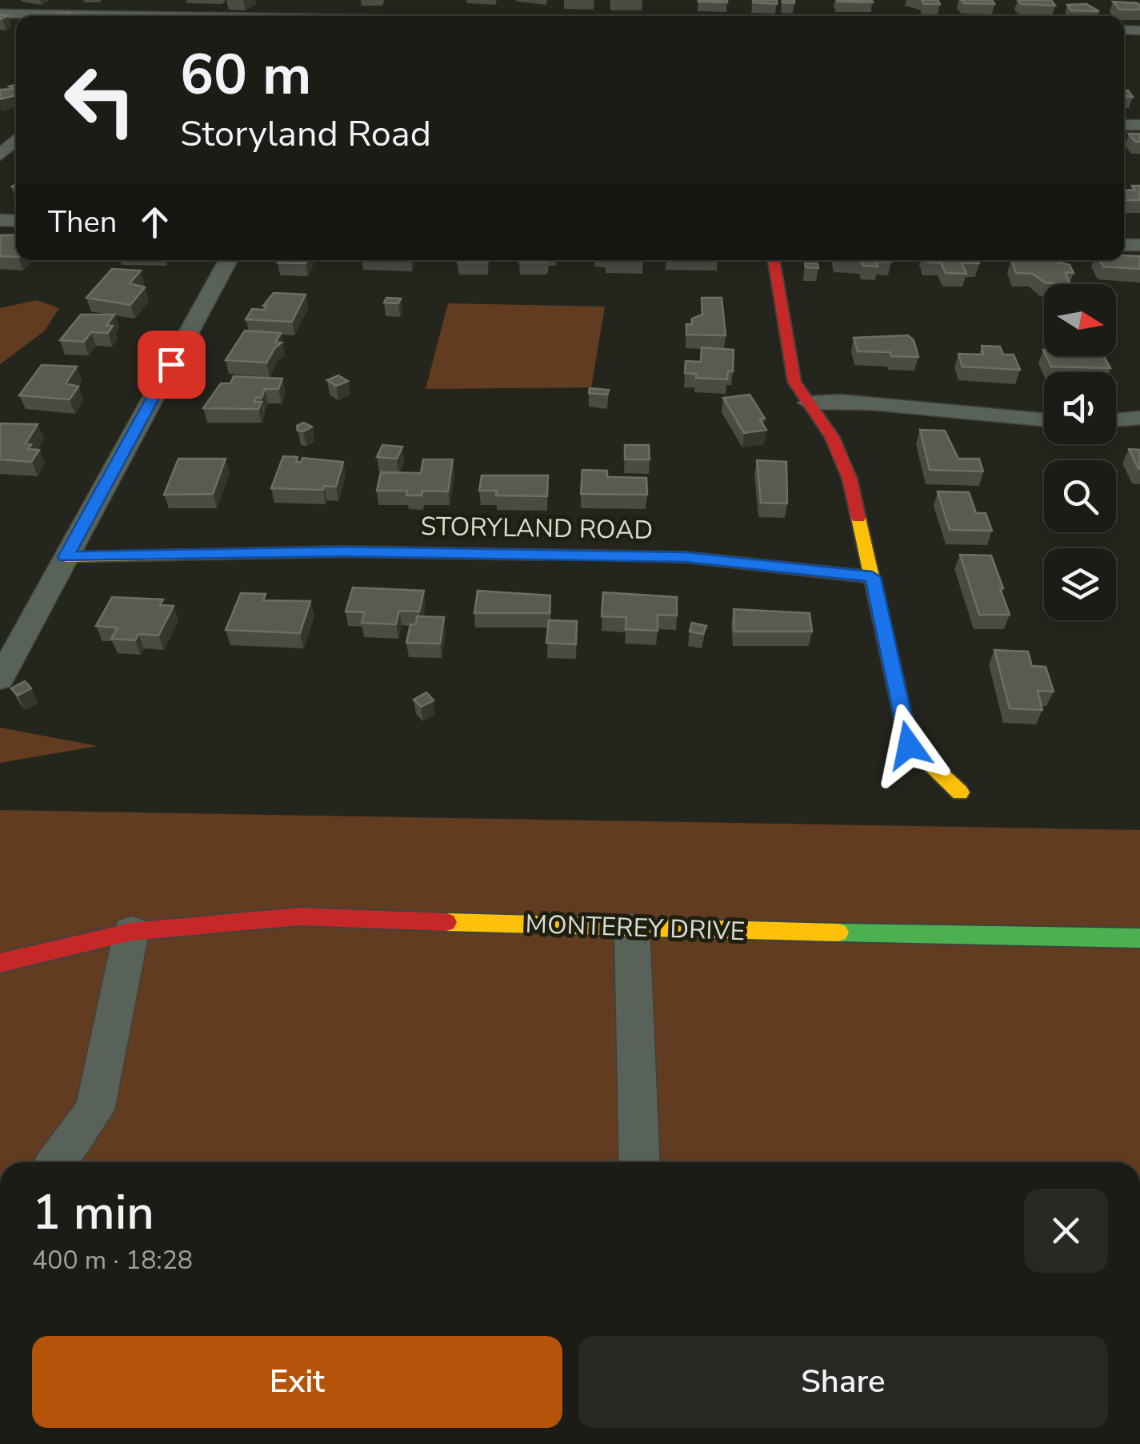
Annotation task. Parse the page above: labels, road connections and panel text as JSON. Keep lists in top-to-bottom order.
{
  "streets": {
    "street": ["STORYLAND ROAD", "MONTEREY DRIVE"]
  },
  "north": "right",
  "page": {
    "turn": ["60 m", "Storyland Road"],
    "then": "Then",
    "heading": ["1 min", "400 m · 18:28"],
    "buttons": ["Exit", "Share"]
  }
}
